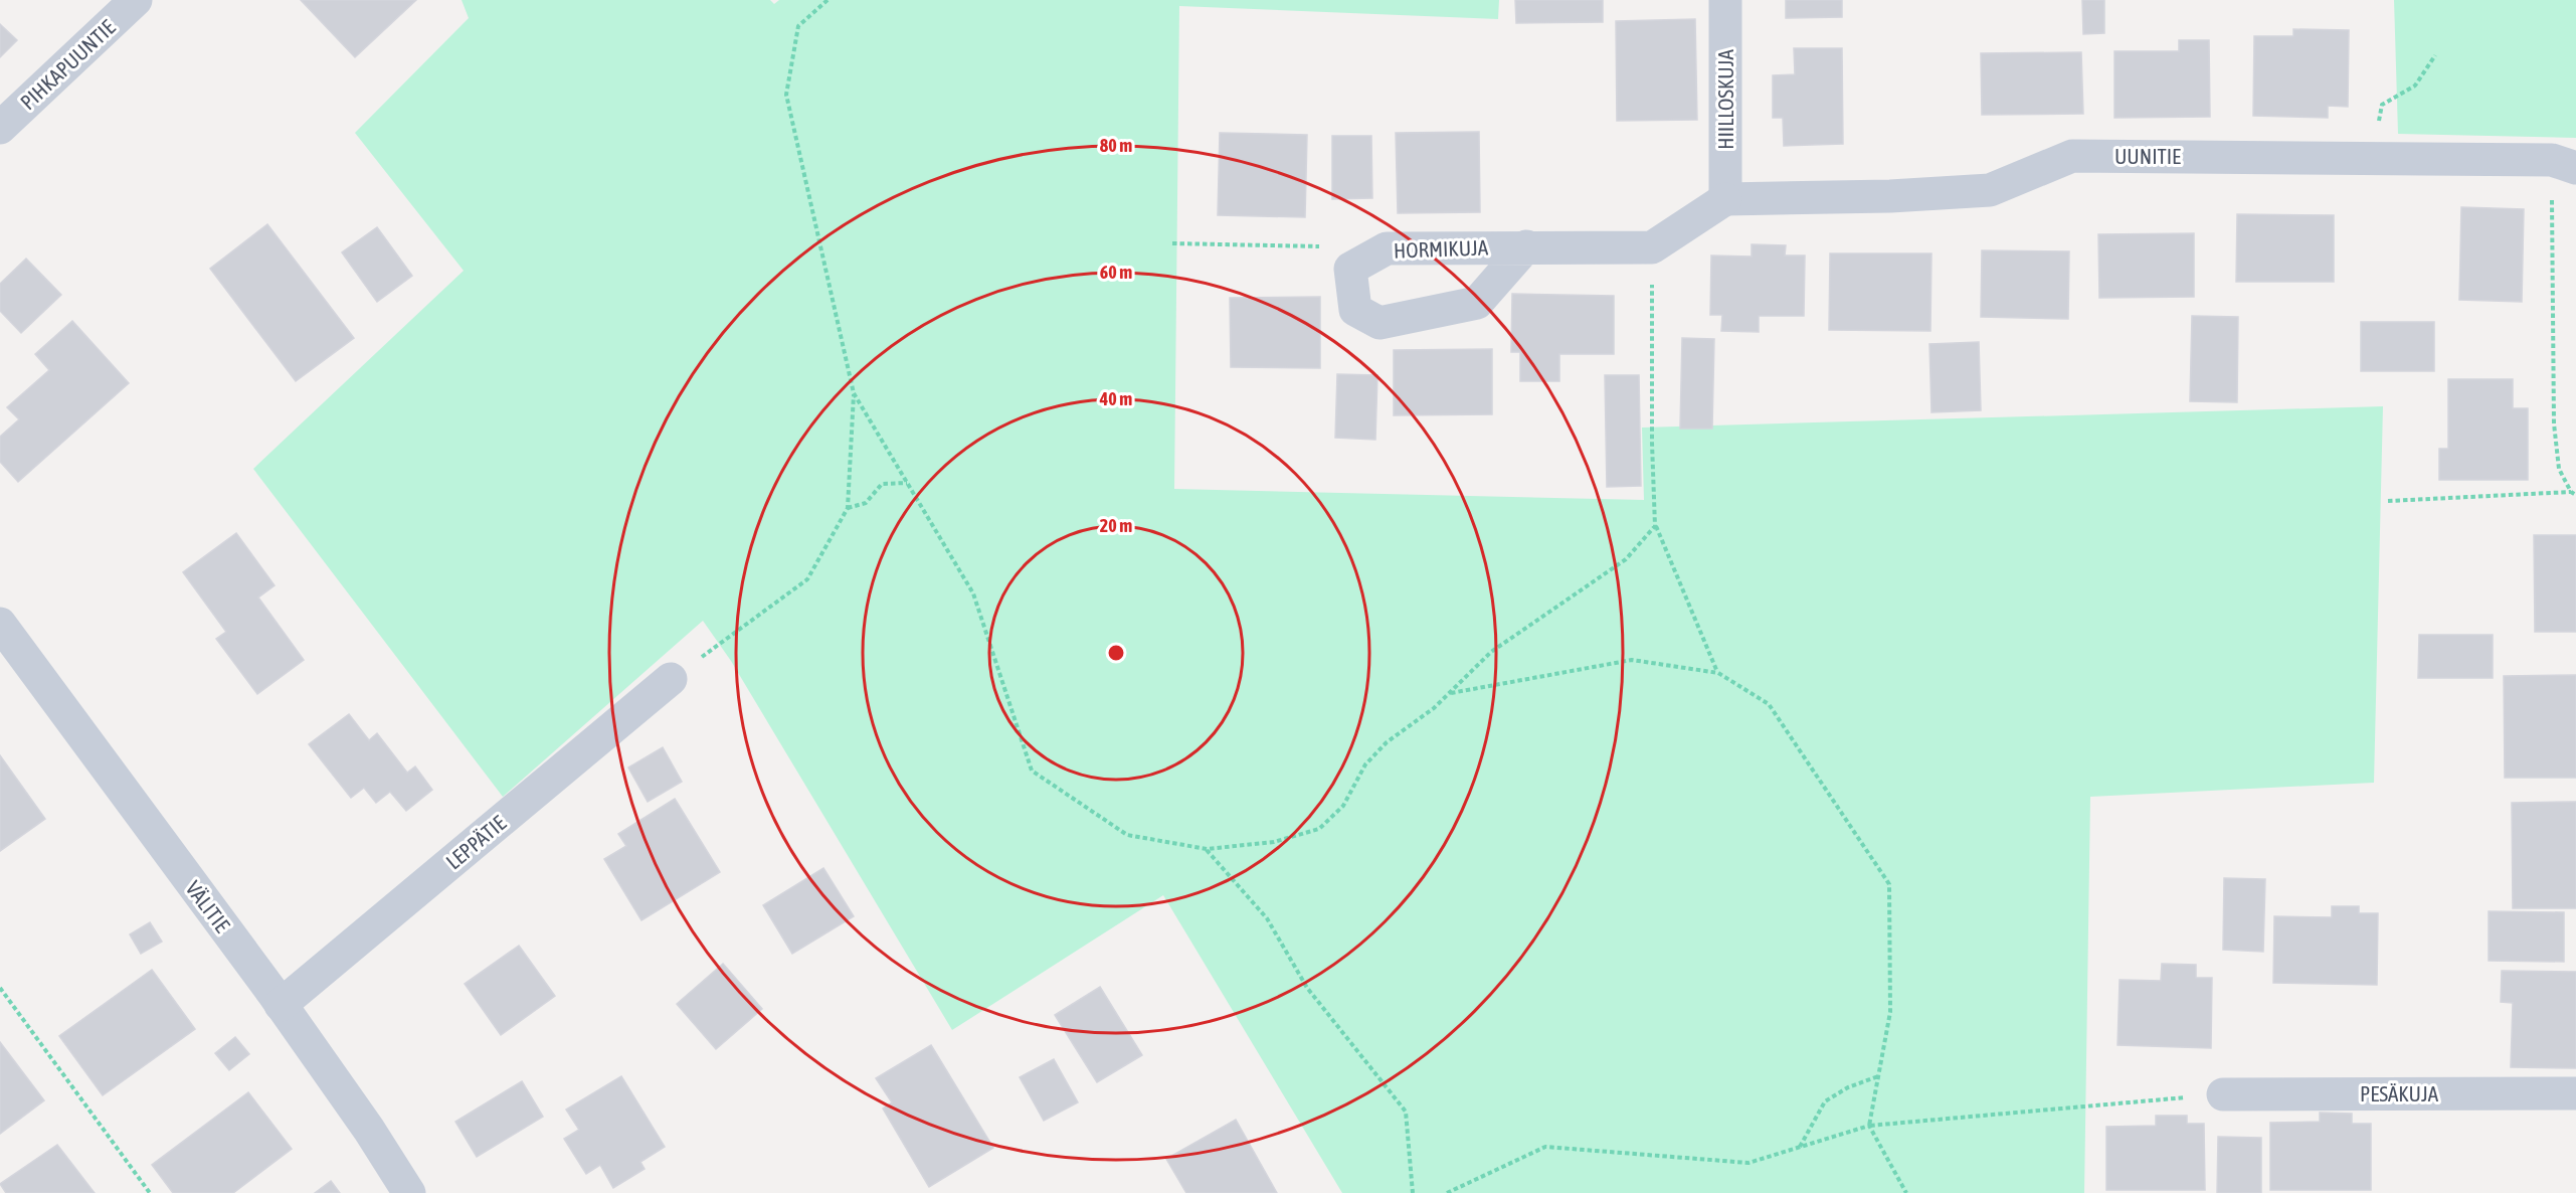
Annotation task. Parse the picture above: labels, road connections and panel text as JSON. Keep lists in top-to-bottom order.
{
  "streets": {
    "street": [
      "PIHKAPUUNTIE",
      "HIILLOSKUJA",
      "UUNITIE",
      "HORMIKUJA",
      "LEPPÄTIE",
      "VÄLITIE",
      "PESÄKUJA"
    ]
  },
  "crossings": [
    ["HIILLOSKUJA", "UUNITIE"],
    ["LEPPÄTIE", "VÄLITIE"]
  ],
  "rings": [
    "80 m",
    "60 m",
    "40 m",
    "20 m"
  ]
}
